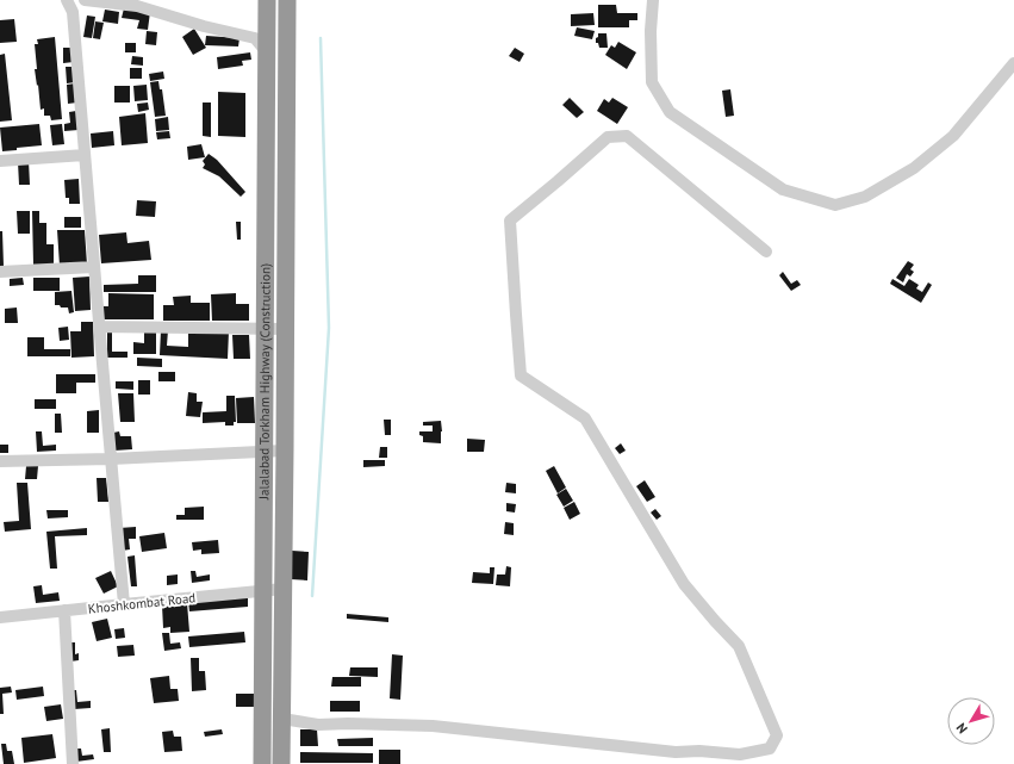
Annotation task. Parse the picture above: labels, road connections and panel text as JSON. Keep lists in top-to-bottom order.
{
  "streets": {
    "highway": ["Jalalabad Torkham Highway (Construction)"],
    "street": ["Khoshkombat Road"]
  },
  "crossings": [
    ["Jalalabad Torkham Highway (Construction)", "Khoshkombat Road"]
  ],
  "north": "bottom left"
}
